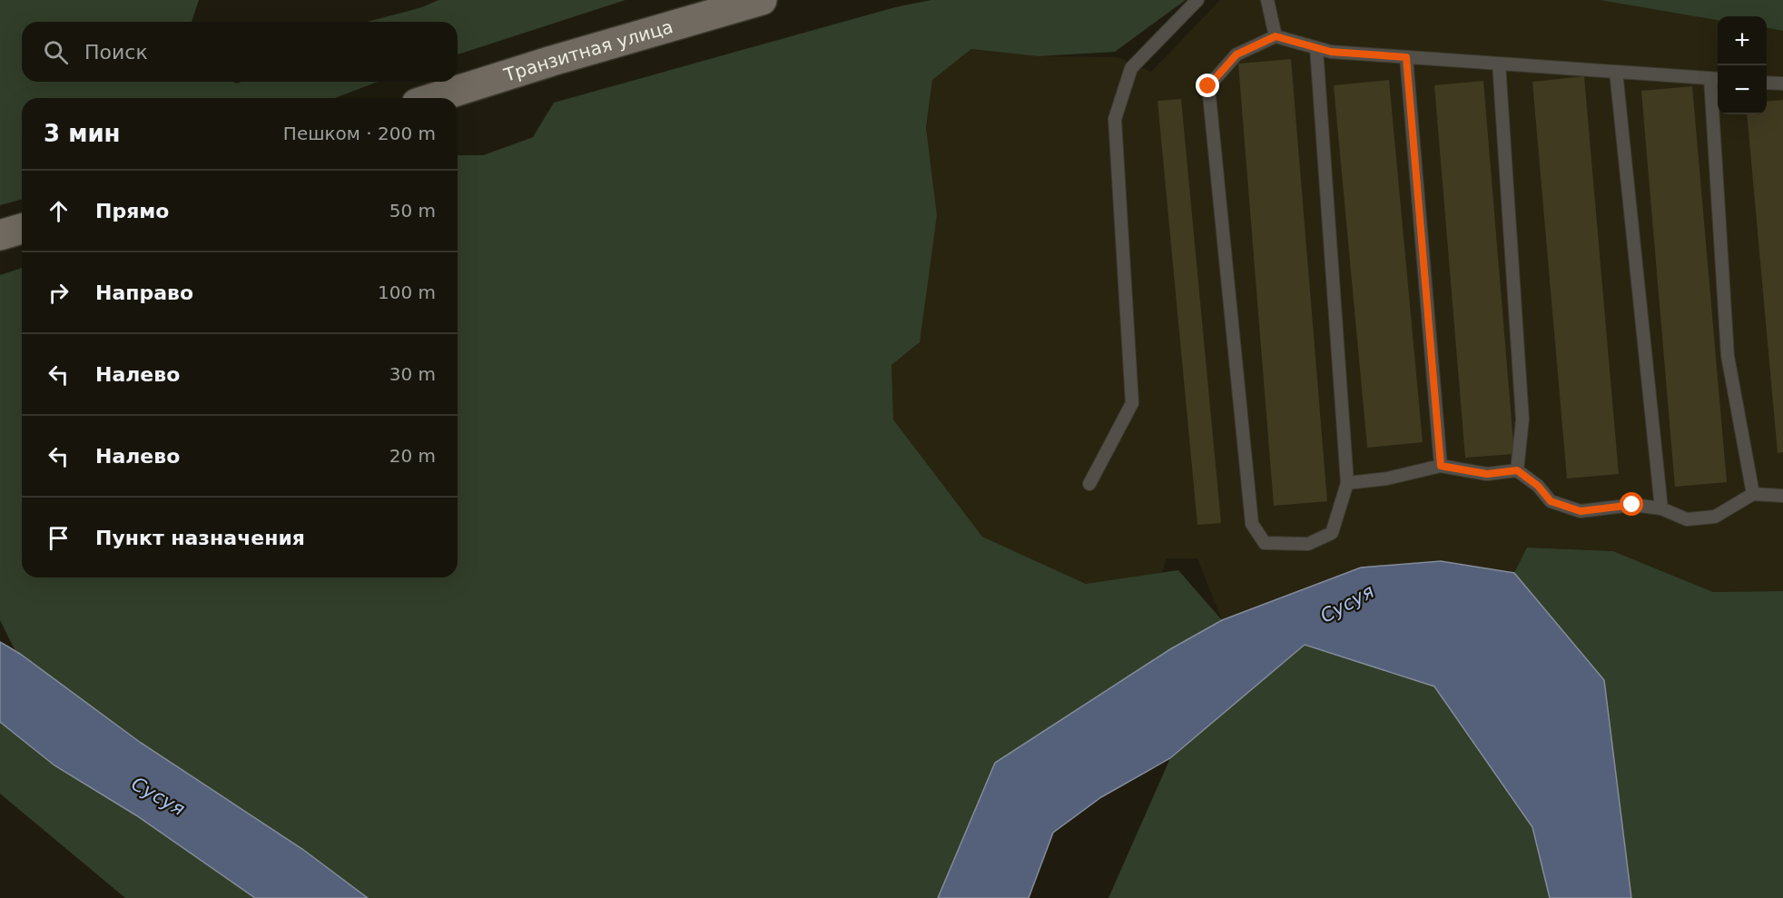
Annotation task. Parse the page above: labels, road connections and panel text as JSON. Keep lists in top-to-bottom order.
{
  "streets": {
    "main road": ["Транзитная улица"]
  },
  "water": ["Сусуя"],
  "page": {
    "map_buttons": ["+", "−"],
    "search": "Поиск",
    "heading": ["3 мин", "Пешком · 200 m"],
    "list": [
      ["Прямо", "50 m"],
      ["Направо", "100 m"],
      ["Налево", "30 m"],
      ["Налево", "20 m"],
      "Пункт назначения"
    ]
  }
}
